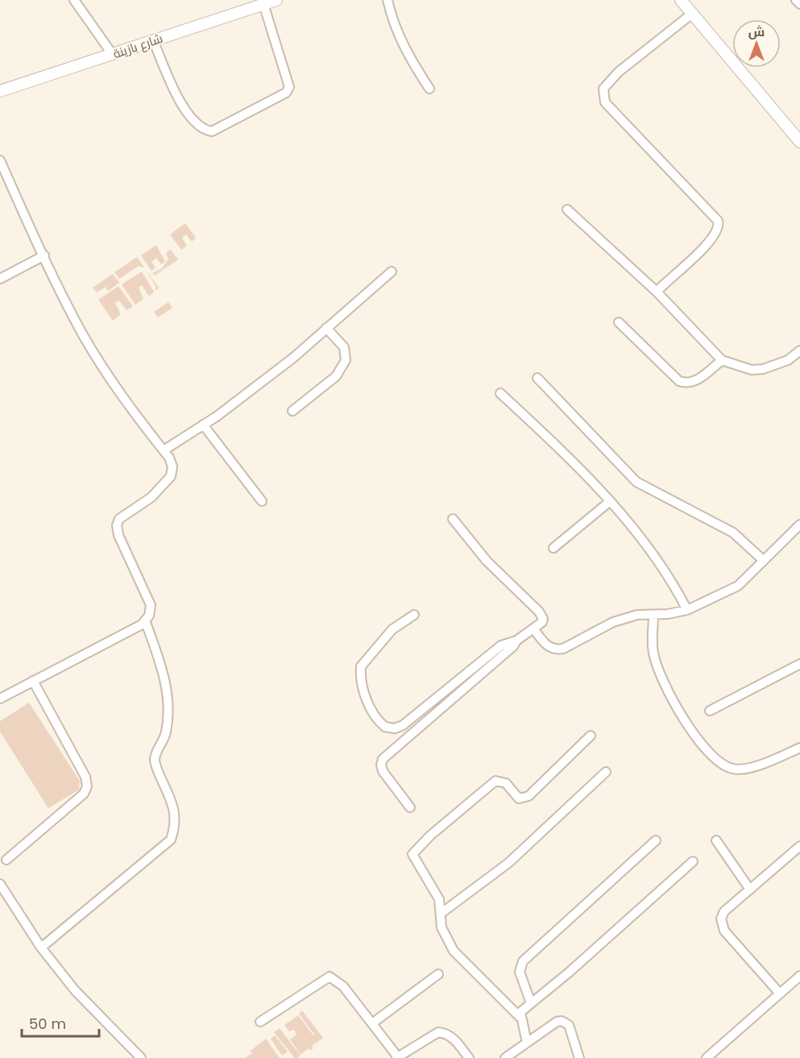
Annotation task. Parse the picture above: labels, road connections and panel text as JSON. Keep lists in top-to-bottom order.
{
  "streets": {
    "street": ["شارع بازينة"]
  },
  "scale_bar": "50 m",
  "north": "top"
}
